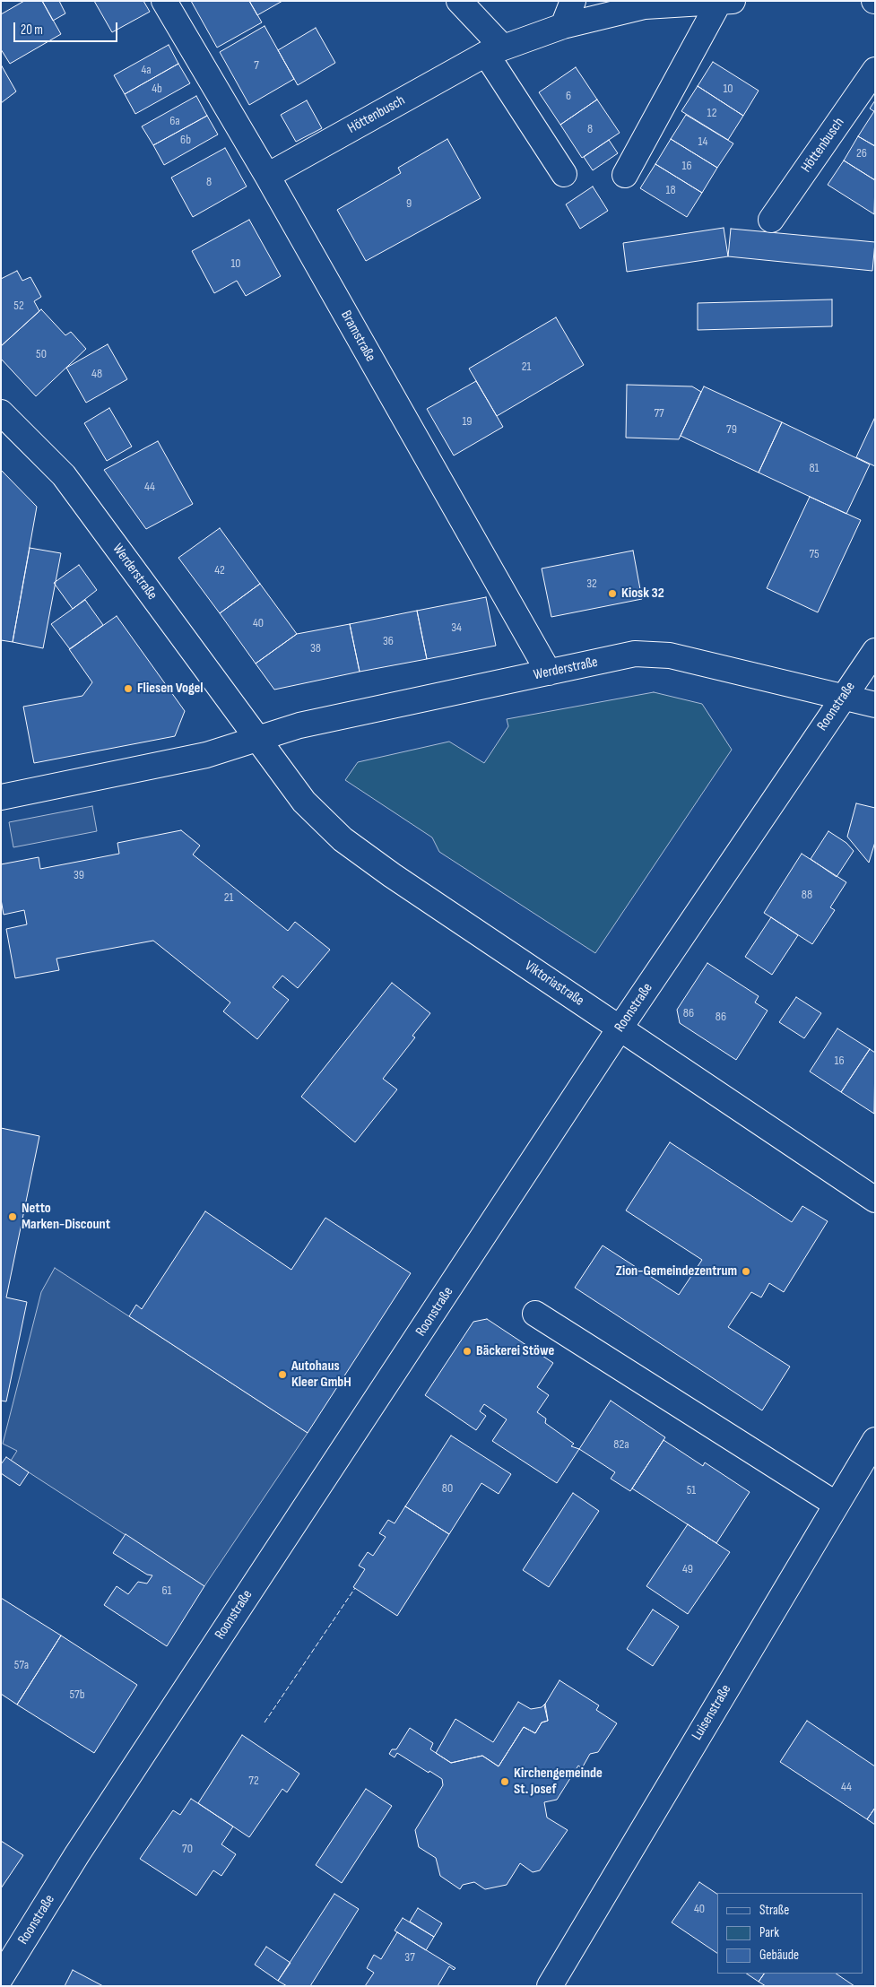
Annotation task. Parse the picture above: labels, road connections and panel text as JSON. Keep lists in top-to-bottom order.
{
  "streets": {
    "street": [
      "Höttenbusch",
      "Bramstraße",
      "Werderstraße",
      "Roonstraße",
      "Viktoriastraße",
      "Luisenstraße"
    ]
  },
  "crossings": [
    ["Höttenbusch", "Bramstraße"],
    ["Bramstraße", "Werderstraße"],
    ["Werderstraße", "Roonstraße"],
    ["Werderstraße", "Viktoriastraße"],
    ["Roonstraße", "Viktoriastraße"]
  ],
  "places": [
    "Kiosk 32",
    "Fliesen Vogel",
    "Netto Marken-Discount",
    "Zion-Gemeindezentrum",
    "Bäckerei Stöwe",
    "Autohaus Kleer GmbH",
    "Kirchengemeinde St. Josef"
  ],
  "house_numbers": [
    "7",
    "4a",
    "4b",
    "10",
    "6",
    "12",
    "6a",
    "8",
    "6b",
    "14",
    "26",
    "16",
    "8",
    "18",
    "9",
    "10",
    "52",
    "50",
    "21",
    "48",
    "77",
    "19",
    "79",
    "81",
    "44",
    "75",
    "42",
    "32",
    "40",
    "34",
    "36",
    "38",
    "39",
    "88",
    "21",
    "86",
    "86",
    "16",
    "82a",
    "80",
    "51",
    "49",
    "61",
    "57a",
    "57b",
    "72",
    "44",
    "70",
    "40",
    "37"
  ],
  "legend": ["Straße", "Park", "Gebäude"],
  "scale_bar": "20 m"
}
